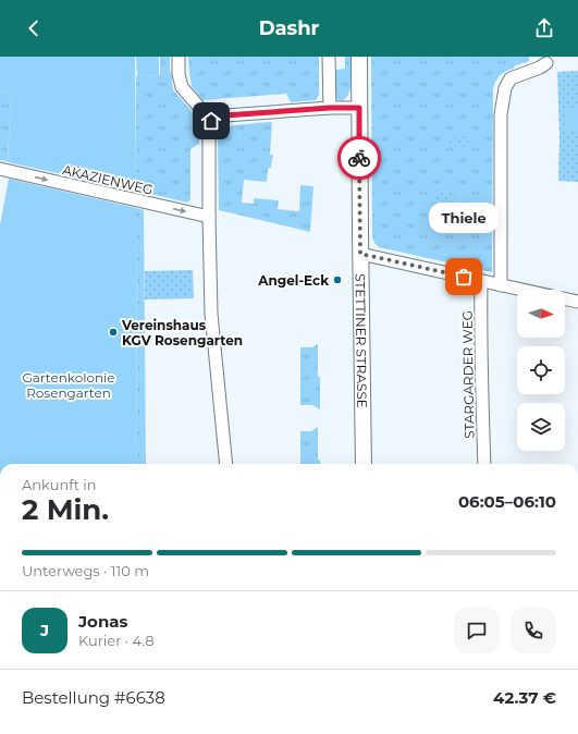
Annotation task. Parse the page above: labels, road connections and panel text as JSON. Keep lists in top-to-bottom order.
{
  "streets": {
    "street": ["AKAZIENWEG", "STETTINER STRASSE", "STARGARDER WEG"]
  },
  "one_way": ["AKAZIENWEG"],
  "parks": ["Gartenkolonie Rosengarten"],
  "places": ["Thiele", "Angel-Eck", "Vereinshaus KGV Rosengarten"],
  "north": "right",
  "page": {
    "header": "Dashr",
    "bubble": "Thiele",
    "heading": ["2 Min.", "Ankunft in", "06:05–06:10"],
    "panel": [
      "Jonas",
      "Kurier · 4.8",
      "Bestellung #6638",
      "42.37 €"
    ],
    "bar": "Unterwegs · 110 m",
    "round": "J"
  }
}
